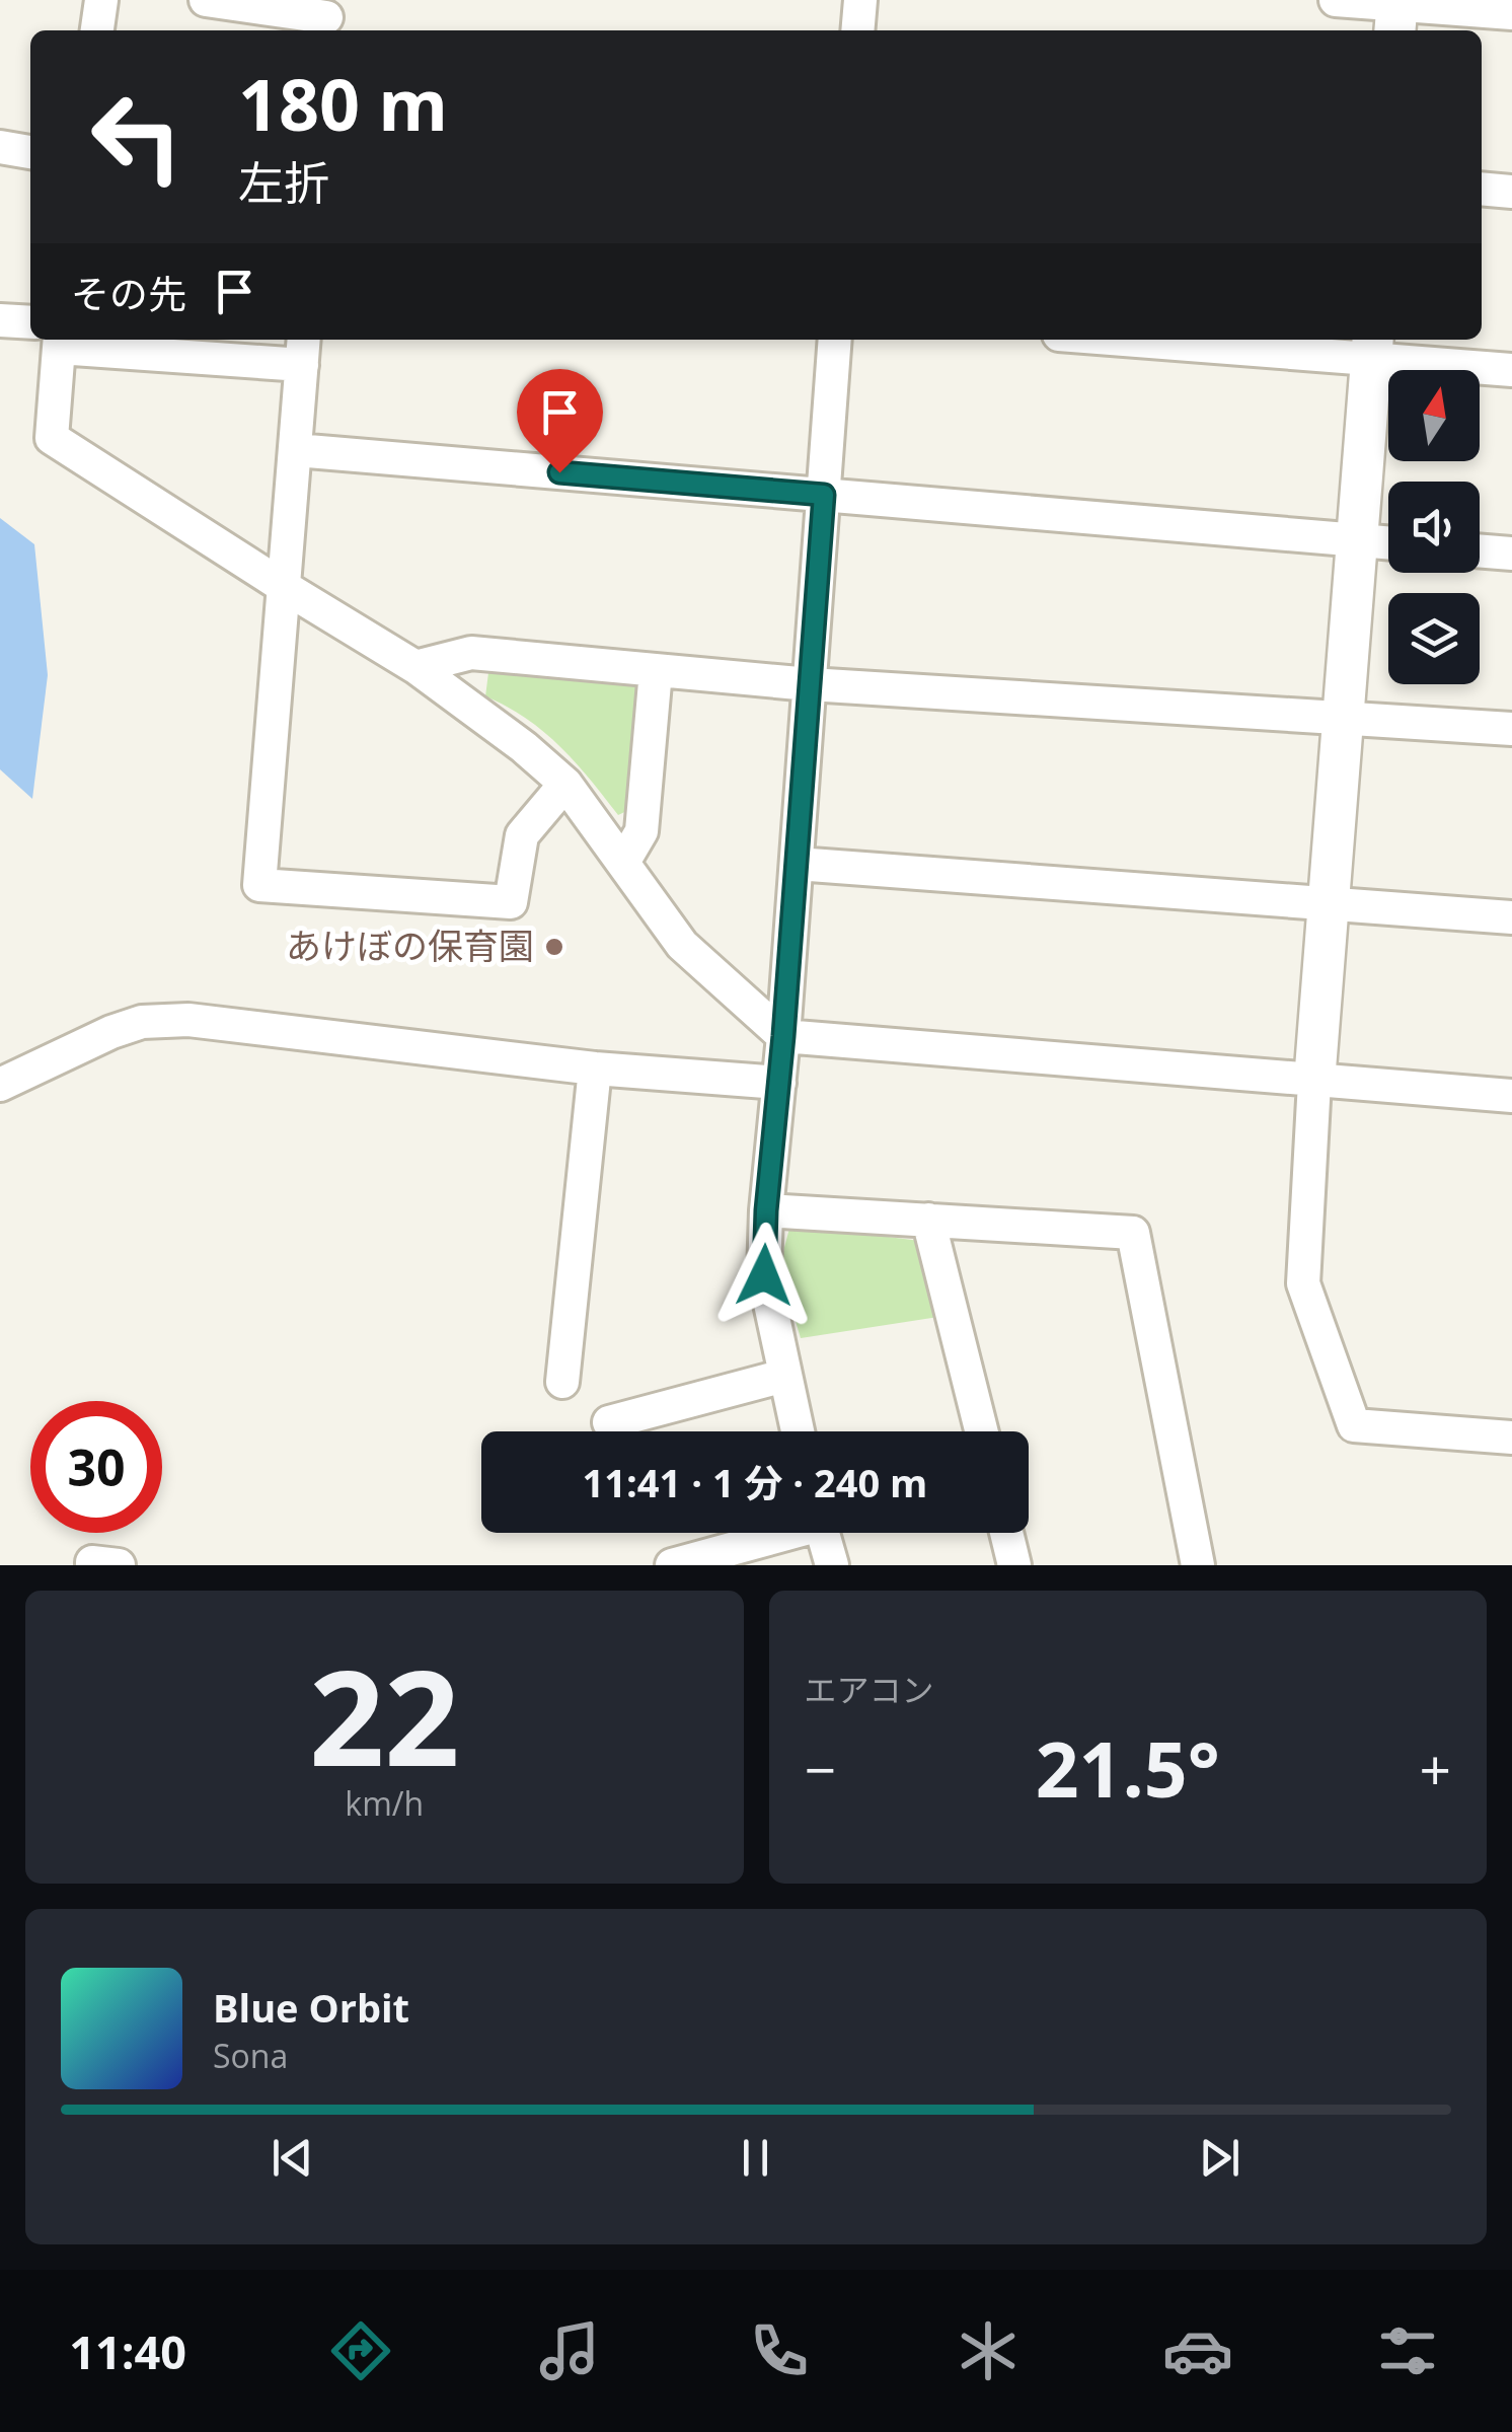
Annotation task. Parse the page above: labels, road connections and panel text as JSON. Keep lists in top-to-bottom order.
{
  "places": ["あけぼの保育園"],
  "north": "top",
  "page": {
    "turn": ["180 m", "左折"],
    "then": "その先",
    "limit": "30",
    "trip": "11:41 · 1 分 · 240 m",
    "tile": [
      ["22", "km/h"],
      "エアコン"
    ],
    "heat": ["−", "21.5°", "+"],
    "song": ["Blue Orbit", "Sona"],
    "tabs": "11:40"
  }
}
